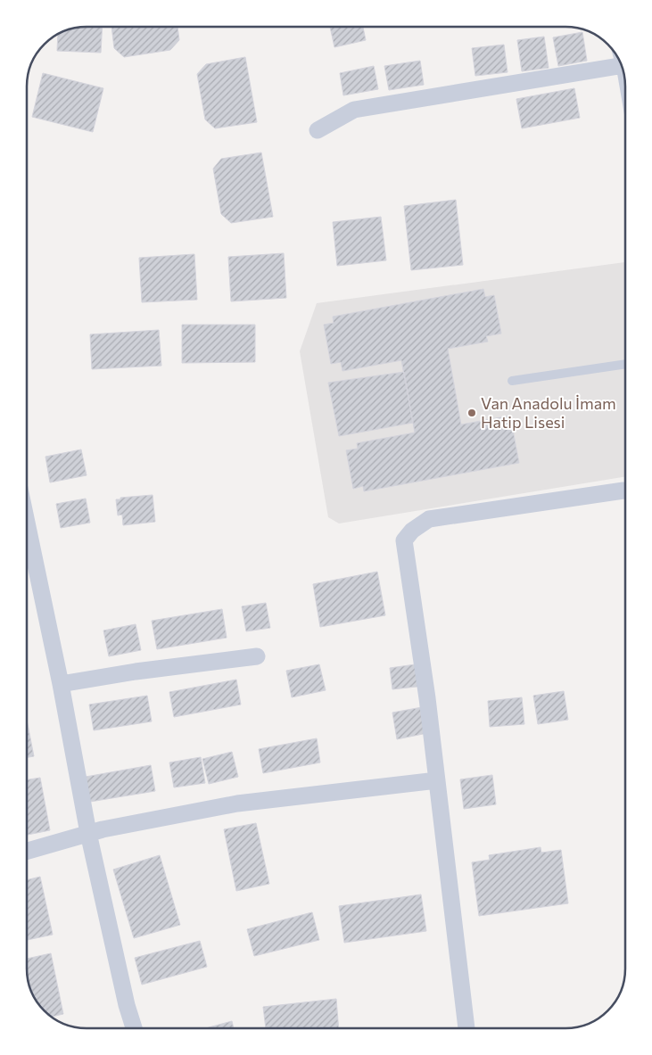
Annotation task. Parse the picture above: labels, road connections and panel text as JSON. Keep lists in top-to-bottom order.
{
  "places": ["Van Anadolu İmam Hatip Lisesi"]
}
